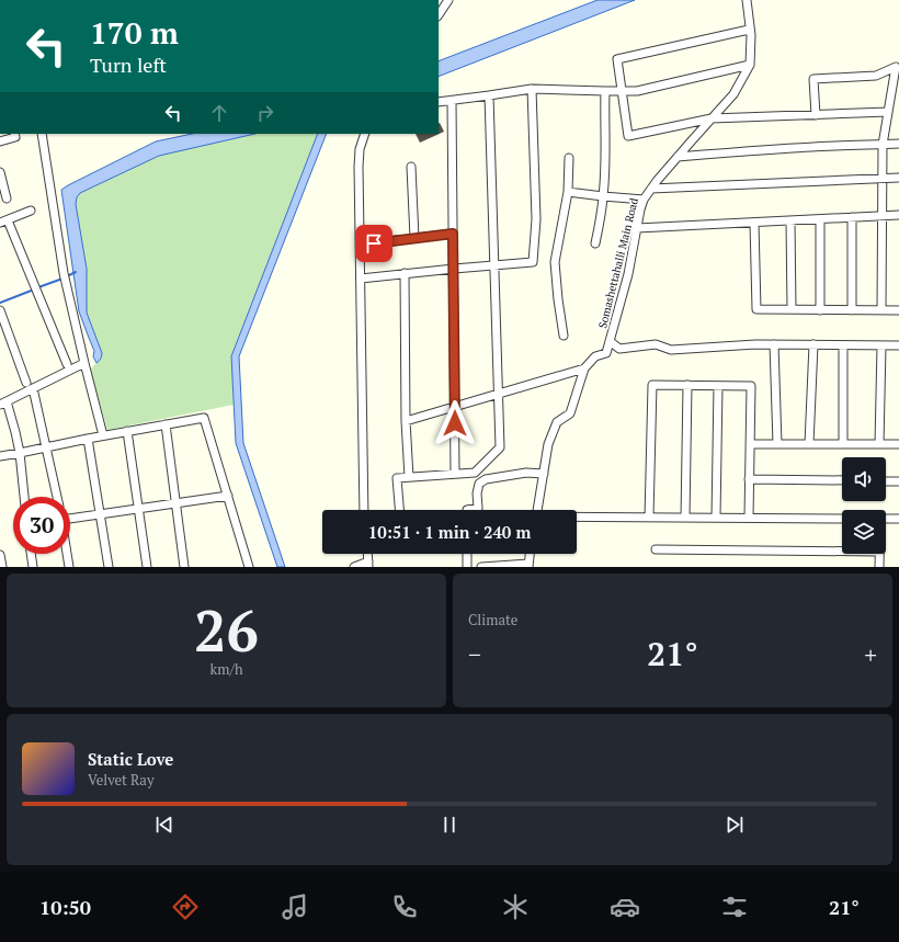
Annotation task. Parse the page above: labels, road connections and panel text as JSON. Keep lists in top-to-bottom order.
{
  "streets": {
    "street": ["Somashettahalli Main Road"]
  },
  "page": {
    "turn": ["170 m", "Turn left"],
    "limit": "30",
    "trip": "10:51 · 1 min · 240 m",
    "tile": [
      ["26", "km/h"],
      "Climate"
    ],
    "heat": ["−", "21°", "+"],
    "song": ["Static Love", "Velvet Ray"],
    "tabs": ["10:50", "21°"]
  }
}
